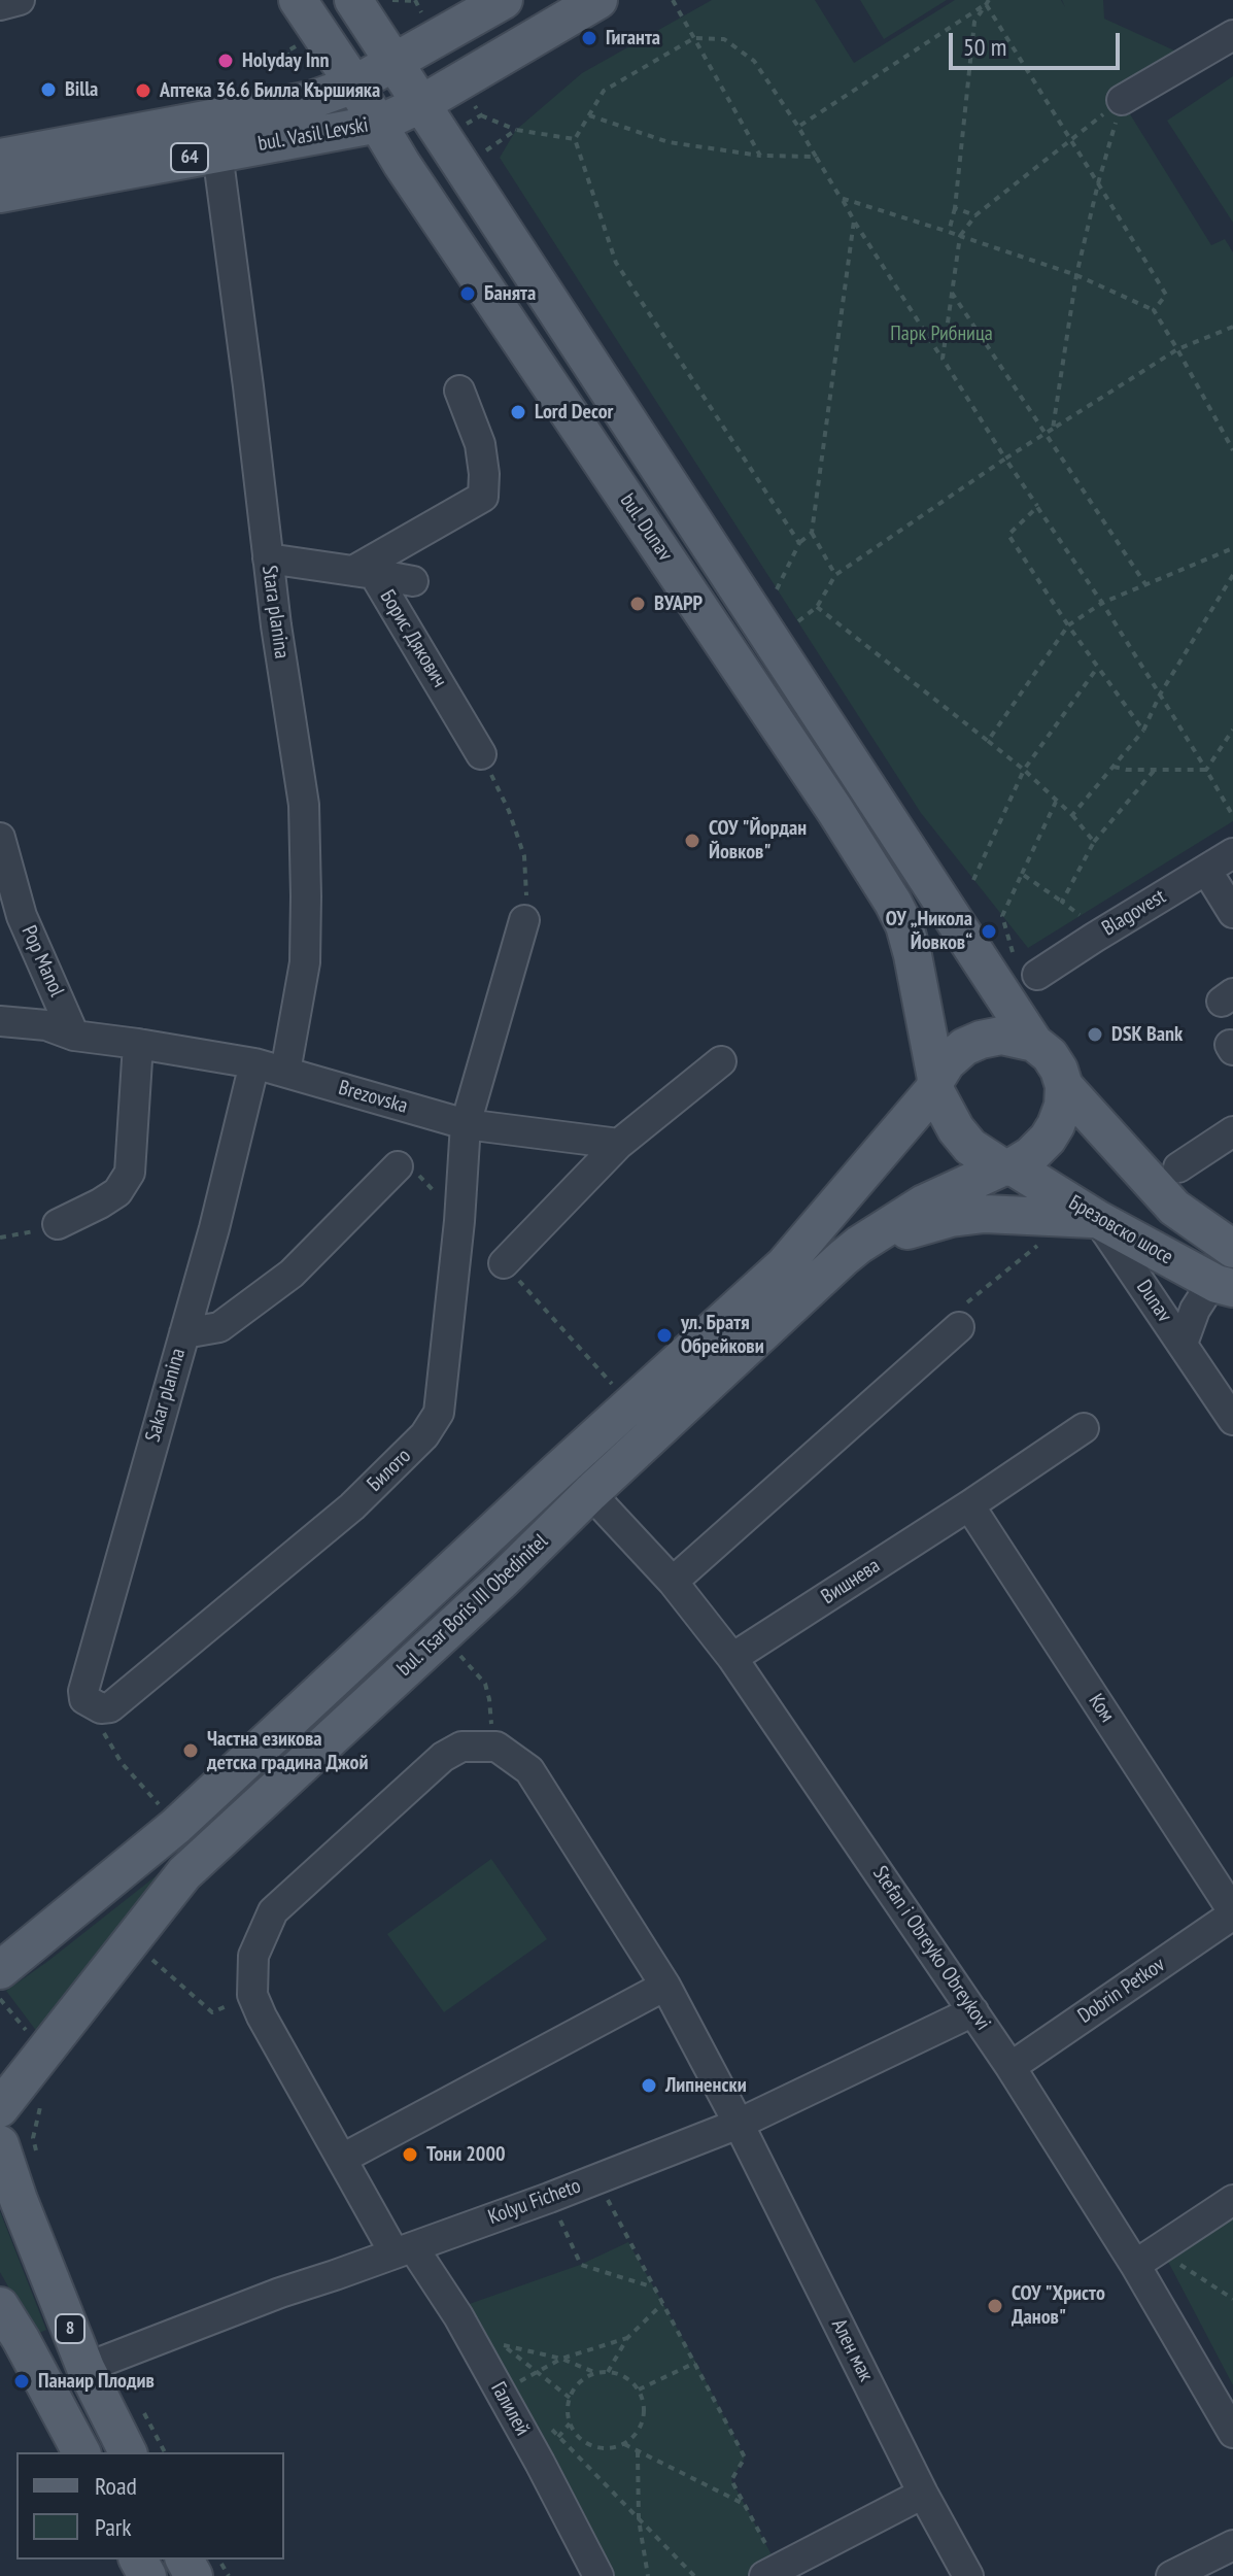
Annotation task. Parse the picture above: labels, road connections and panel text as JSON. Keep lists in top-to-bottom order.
{
  "streets": {
    "main road": [
      "bul. Vasil Levski",
      "64",
      "bul. Dunav",
      "Брезовско шосе",
      "bul. Tsar Boris III Obedinitel",
      "8"
    ],
    "street": [
      "Stara planina",
      "Борис Дякович",
      "Blagovest",
      "Pop Manol",
      "Brezovska",
      "Dunav",
      "Sakar planina",
      "Билото",
      "Вишнева",
      "Ком",
      "Stefan i Obreyko Obreykovi",
      "Dobrin Petkov",
      "Kolyu Ficheto",
      "Ален мак",
      "Галилей"
    ]
  },
  "crossings": [
    ["bul. Vasil Levski", "bul. Dunav"],
    ["bul. Vasil Levski", "Stara planina"],
    ["bul. Dunav", "Брезовско шосе"],
    ["bul. Dunav", "bul. Tsar Boris III Obedinitel"],
    ["Stara planina", "Brezovska"],
    ["Pop Manol", "Brezovska"],
    ["Brezovska", "Sakar planina"],
    ["Brezovska", "Билото"],
    ["Брезовско шосе", "Dunav"],
    ["Брезовско шосе", "bul. Tsar Boris III Obedinitel"],
    ["Sakar planina", "Билото"],
    ["Вишнева", "Ком"],
    ["Вишнева", "Stefan i Obreyko Obreykovi"],
    ["bul. Tsar Boris III Obedinitel", "Stefan i Obreyko Obreykovi"],
    ["Ком", "Dobrin Petkov"],
    ["Stefan i Obreyko Obreykovi", "Dobrin Petkov"],
    ["Stefan i Obreyko Obreykovi", "Kolyu Ficheto"],
    ["Kolyu Ficheto", "8"],
    ["Kolyu Ficheto", "Ален мак"],
    ["Kolyu Ficheto", "Галилей"]
  ],
  "parks": ["Парк Рибница"],
  "places": [
    "Гиганта",
    "Holyday Inn",
    "Billa",
    "Аптека 36.6 Билла Кършияка",
    "Банята",
    "Lord Decor",
    "ВУАРР",
    "СОУ \"Йордан Йовков\"",
    "ОУ „Никола Йовков“",
    "DSK Bank",
    "ул. Братя Обрейкови",
    "Частна езикова детска градина Джой",
    "Липненски",
    "Тони 2000",
    "СОУ \"Христо Данов\"",
    "Панаир Плодив"
  ],
  "legend": ["Road", "Park"],
  "scale_bar": "50 m"
}
